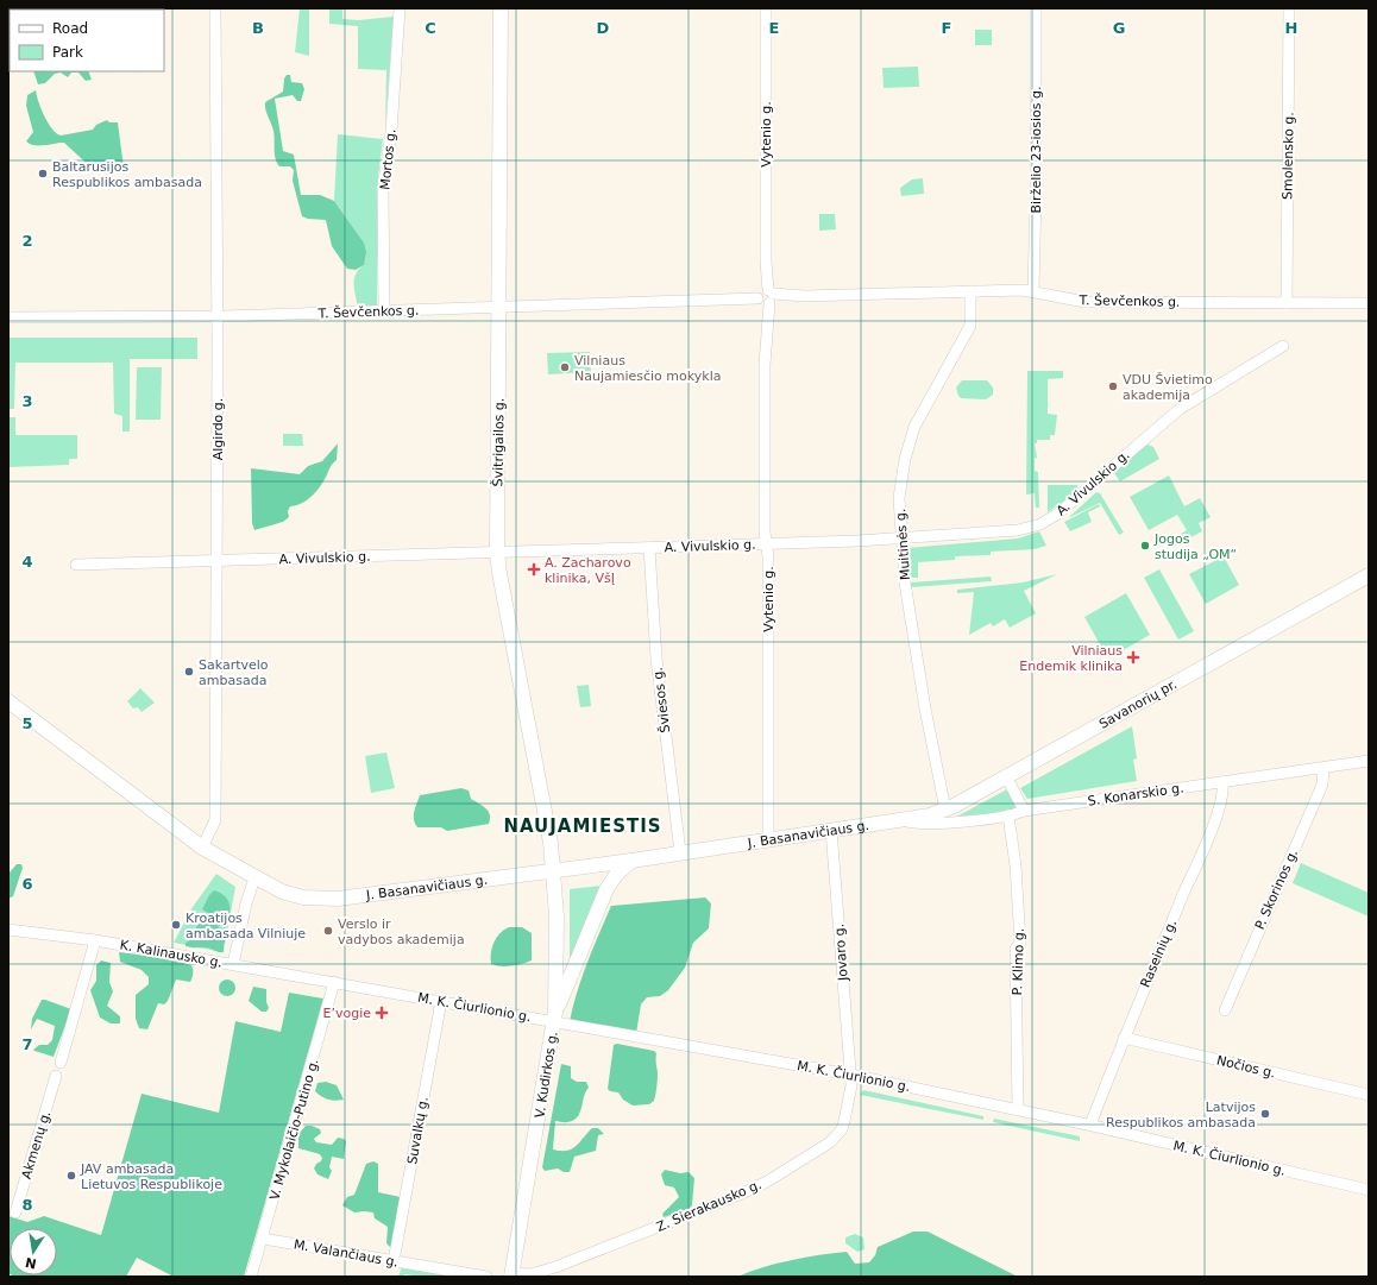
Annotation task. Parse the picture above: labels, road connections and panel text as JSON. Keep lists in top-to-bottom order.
{
  "streets": {
    "main road": [
      "Švitrigailos g.",
      "Savanorių pr.",
      "J. Basanavičiaus g.",
      "V. Kudirkos g."
    ],
    "street": [
      "Vytenio g.",
      "Birželio 23-iosios g.",
      "Smolensko g.",
      "Mortos g.",
      "T. Ševčenkos g.",
      "Algirdo g.",
      "A. Vivulskio g.",
      "Muitinės g.",
      "Šviesos g.",
      "S. Konarskio g.",
      "P. Skorinos g.",
      "Jovaro g.",
      "K. Kalinausko g.",
      "Raseinių g.",
      "P. Klimo g.",
      "M. K. Čiurlionio g.",
      "Nočios g.",
      "V. Mykolaičio-Putino g.",
      "Suvalkų g.",
      "Akmenų g.",
      "Z. Sierakausko g.",
      "M. Valančiaus g."
    ]
  },
  "crossings": [
    ["Vytenio g.", "T. Ševčenkos g."],
    ["Vytenio g.", "A. Vivulskio g."],
    ["Vytenio g.", "J. Basanavičiaus g."],
    ["Birželio 23-iosios g.", "T. Ševčenkos g."],
    ["Smolensko g.", "T. Ševčenkos g."],
    ["Mortos g.", "T. Ševčenkos g."],
    ["T. Ševčenkos g.", "Algirdo g."],
    ["T. Ševčenkos g.", "Švitrigailos g."],
    ["T. Ševčenkos g.", "Muitinės g."],
    ["Algirdo g.", "A. Vivulskio g."],
    ["Algirdo g.", "J. Basanavičiaus g."],
    ["Švitrigailos g.", "A. Vivulskio g."],
    ["Švitrigailos g.", "J. Basanavičiaus g."],
    ["Švitrigailos g.", "V. Kudirkos g."],
    ["A. Vivulskio g.", "Muitinės g."],
    ["A. Vivulskio g.", "Šviesos g."],
    ["Muitinės g.", "Savanorių pr."],
    ["Šviesos g.", "J. Basanavičiaus g."],
    ["Savanorių pr.", "S. Konarskio g."],
    ["Savanorių pr.", "J. Basanavičiaus g."],
    ["S. Konarskio g.", "J. Basanavičiaus g."],
    ["S. Konarskio g.", "P. Skorinos g."],
    ["S. Konarskio g.", "Raseinių g."],
    ["S. Konarskio g.", "P. Klimo g."],
    ["J. Basanavičiaus g.", "Jovaro g."],
    ["J. Basanavičiaus g.", "V. Kudirkos g."],
    ["Jovaro g.", "M. K. Čiurlionio g."],
    ["Jovaro g.", "Z. Sierakausko g."],
    ["K. Kalinausko g.", "M. K. Čiurlionio g."],
    ["K. Kalinausko g.", "V. Mykolaičio-Putino g."],
    ["Raseinių g.", "M. K. Čiurlionio g."],
    ["Raseinių g.", "Nočios g."],
    ["P. Klimo g.", "M. K. Čiurlionio g."],
    ["M. K. Čiurlionio g.", "V. Kudirkos g."],
    ["M. K. Čiurlionio g.", "V. Mykolaičio-Putino g."],
    ["M. K. Čiurlionio g.", "Suvalkų g."],
    ["M. K. Čiurlionio g.", "Z. Sierakausko g."],
    ["V. Kudirkos g.", "Z. Sierakausko g."],
    ["V. Mykolaičio-Putino g.", "M. Valančiaus g."],
    ["Suvalkų g.", "M. Valančiaus g."]
  ],
  "districts": ["NAUJAMIESTIS"],
  "places": {
    "other": [
      "Baltarusijos Respublikos ambasada",
      "Vilniaus Naujamiesčio mokykla",
      "VDU Švietimo akademija",
      "Jogos studija „OM“",
      "Sakartvelo ambasada",
      "Kroatijos ambasada Vilniuje",
      "Verslo ir vadybos akademija",
      "Latvijos Respublikos ambasada",
      "JAV ambasada Lietuvos Respublikoje"
    ],
    "health": ["A. Zacharovo klinika, VšĮ", "Vilniaus Endemik klinika", "E’vogie"]
  },
  "legend": ["Road", "Park"],
  "north": "bottom",
  "grid": {
    "columns": [
      "B",
      "C",
      "D",
      "E",
      "F",
      "G",
      "H"
    ],
    "rows": [
      "2",
      "3",
      "4",
      "5",
      "6",
      "7",
      "8"
    ]
  }
}
